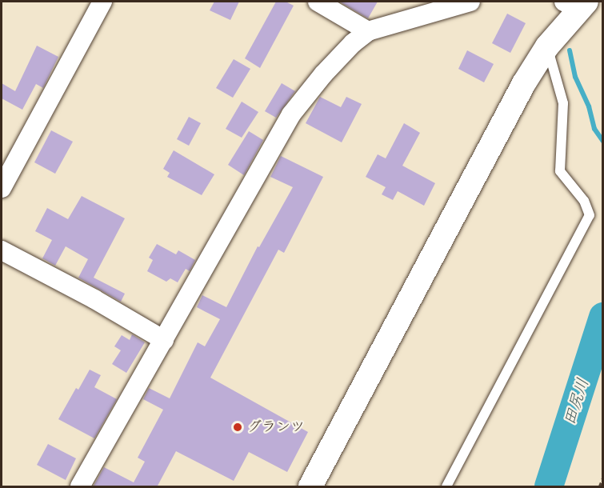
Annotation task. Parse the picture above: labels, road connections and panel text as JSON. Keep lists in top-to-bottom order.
{
  "water": ["田尻川"],
  "places": ["グランツ"]
}
